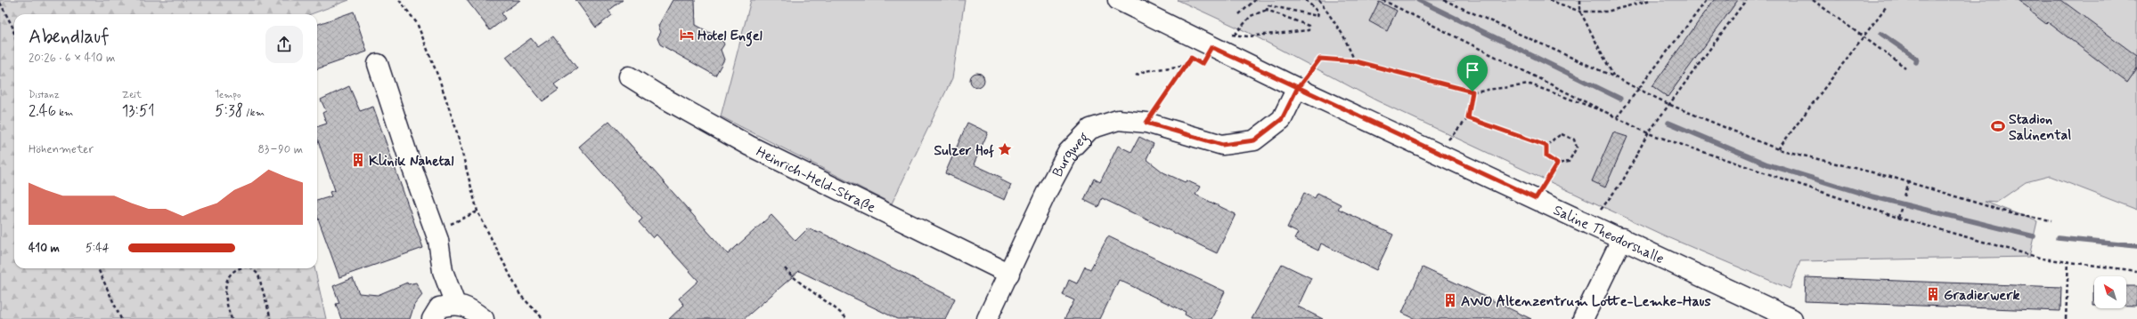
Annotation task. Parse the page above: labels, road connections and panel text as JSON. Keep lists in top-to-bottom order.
{
  "streets": {
    "street": ["Burgweg", "Heinrich-Held-Straße", "Saline Theodorshalle"]
  },
  "crossings": [
    ["Burgweg", "Heinrich-Held-Straße"],
    ["Burgweg", "Saline Theodorshalle"]
  ],
  "places": {
    "hotel": ["Hotel Engel"],
    "sports": ["Stadion Salinental"],
    "place": ["Sulzer Hof"],
    "building": ["Klinik Nahetal", "Gradierwerk", "AWO Altenzentrum Lotte-Lemke-Haus"]
  },
  "north": "top left",
  "page": {
    "heading": ["Abendlauf", "20:26 · 6 × 410 m"],
    "stats": [
      ["Distanz", "2.46 km"],
      ["Zeit", "13:51"],
      ["Tempo", "5:38 /km"]
    ],
    "chart": ["Höhenmeter", "83–90 m"],
    "list": [
      {
        "name": "410 m",
        "note": "5:44"
      }
    ]
  }
}
